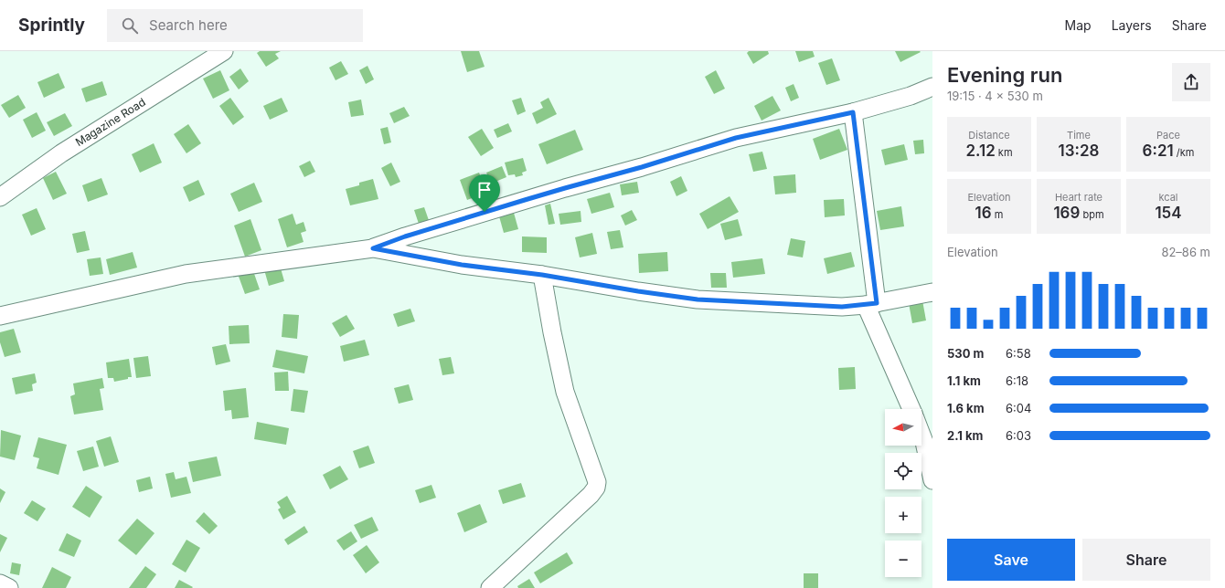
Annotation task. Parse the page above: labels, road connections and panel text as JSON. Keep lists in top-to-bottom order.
{
  "streets": {
    "street": ["Magazine Road"]
  },
  "north": "left",
  "page": {
    "header": "Sprintly",
    "search": "Search here",
    "nav": ["Map", "Layers", "Share"],
    "heading": ["Evening run", "19:15 · 4 × 530 m"],
    "stats": [
      ["Distance", "2.12 km"],
      ["Time", "13:28"],
      ["Pace", "6:21 /km"],
      ["Elevation", "16 m"],
      ["Heart rate", "169 bpm"],
      ["kcal", "154"]
    ],
    "chart": ["Elevation", "82–86 m"],
    "list": [
      {
        "name": "530 m",
        "note": "6:58"
      },
      {
        "name": "1.1 km",
        "note": "6:18"
      },
      {
        "name": "1.6 km",
        "note": "6:04"
      },
      {
        "name": "2.1 km",
        "note": "6:03"
      }
    ],
    "map_buttons": ["+", "−"],
    "buttons": ["Save", "Share"]
  }
}
